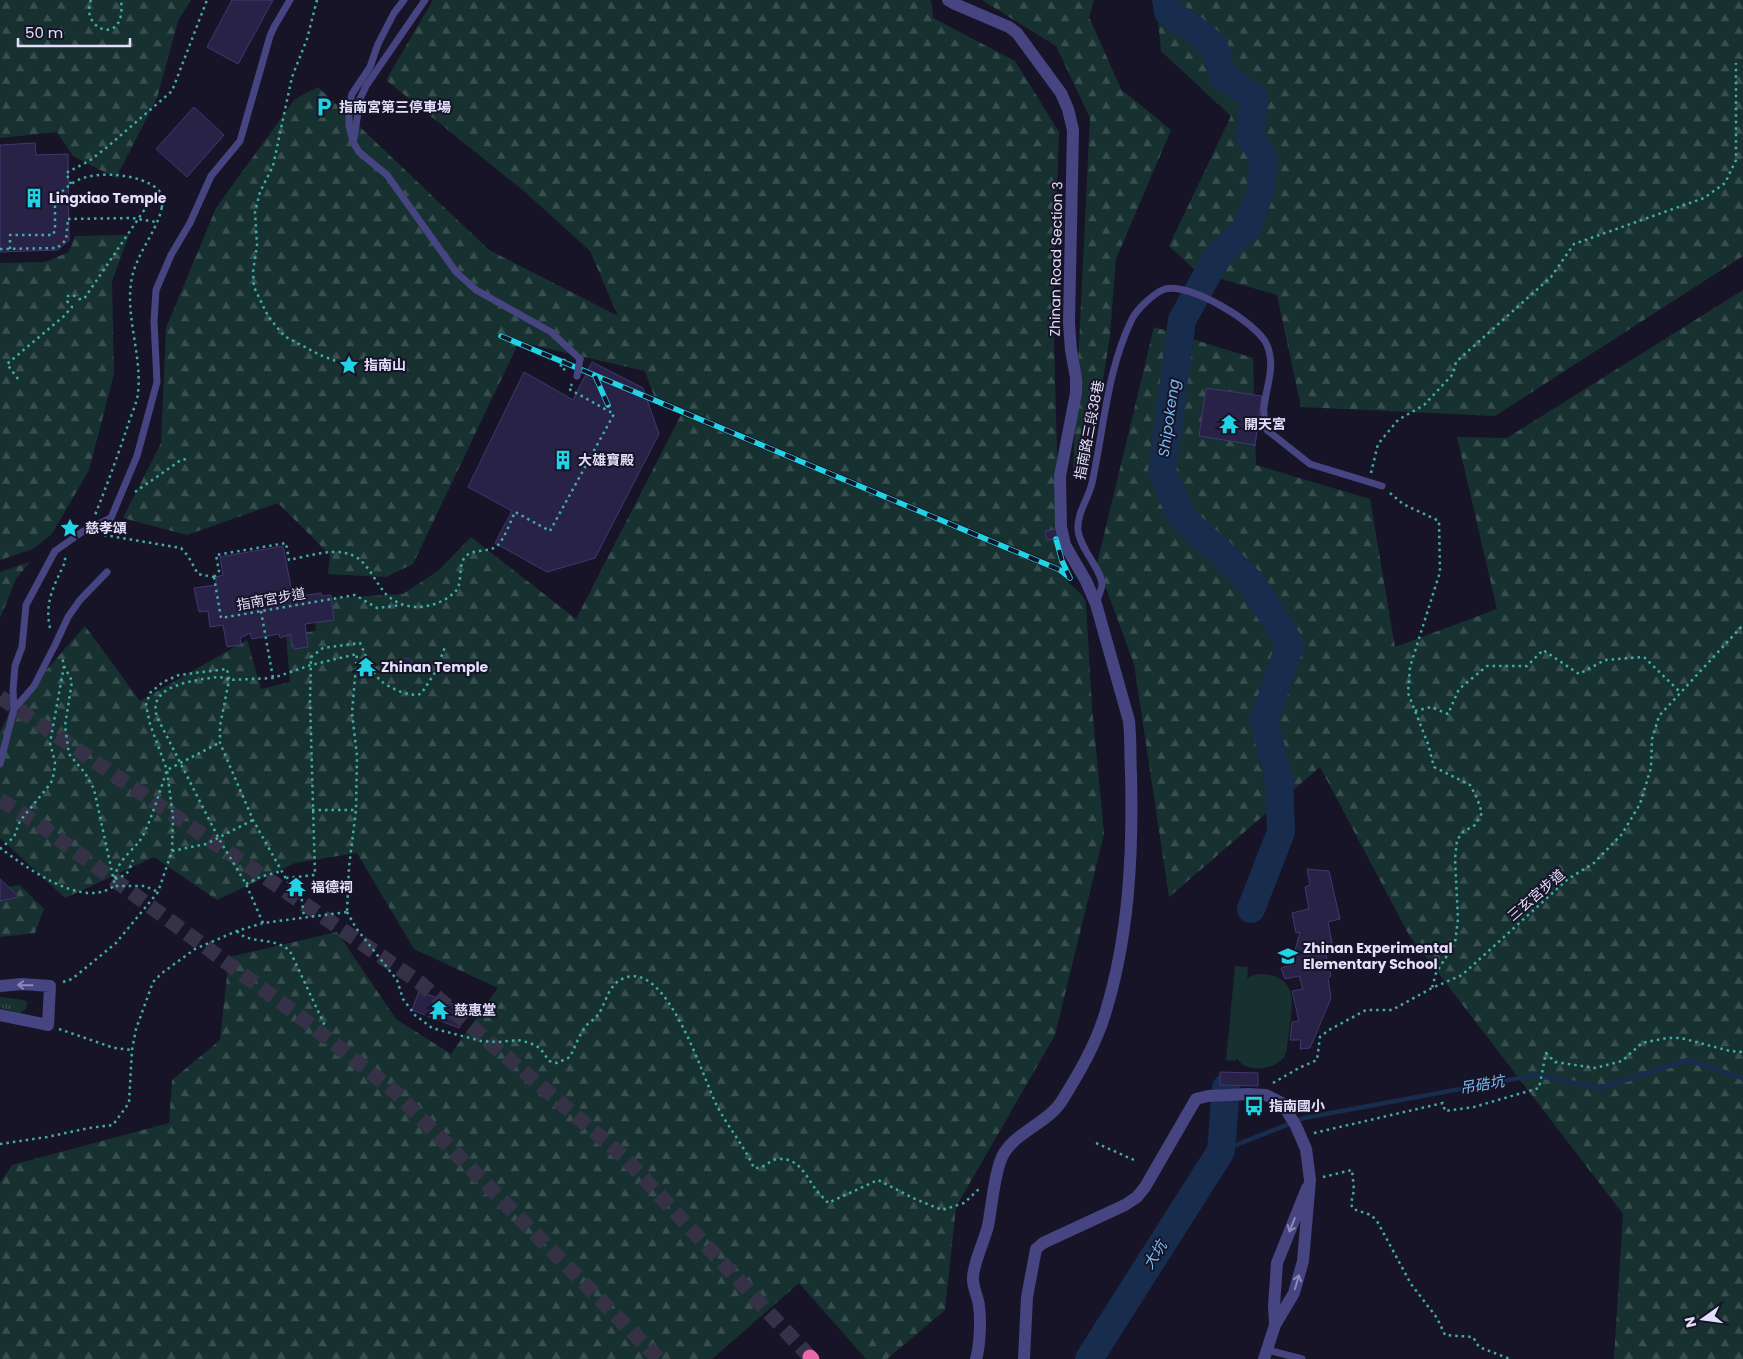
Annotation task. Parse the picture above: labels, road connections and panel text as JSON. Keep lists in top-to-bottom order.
{
  "streets": {
    "street": ["Zhinan Road Section 3"],
    "lane": ["指南路三段38巷"],
    "path": ["指南宮步道", "三玄宮步道"]
  },
  "crossings": [
    ["Zhinan Road Section 3", "指南路三段38巷"]
  ],
  "water": ["Shipokeng", "吊硞坑", "大坑"],
  "places": {
    "parking": ["指南宮第三停車場"],
    "building": ["Lingxiao Temple", "大雄寶殿"],
    "place": ["指南山", "慈孝頌"],
    "temple": [
      "開天宮",
      "Zhinan Temple",
      "福德祠",
      "慈惠堂"
    ],
    "school or university": ["Zhinan Experimental Elementary School"],
    "bus stop": ["指南國小"]
  },
  "scale_bar": "50 m",
  "north": "left"
}
